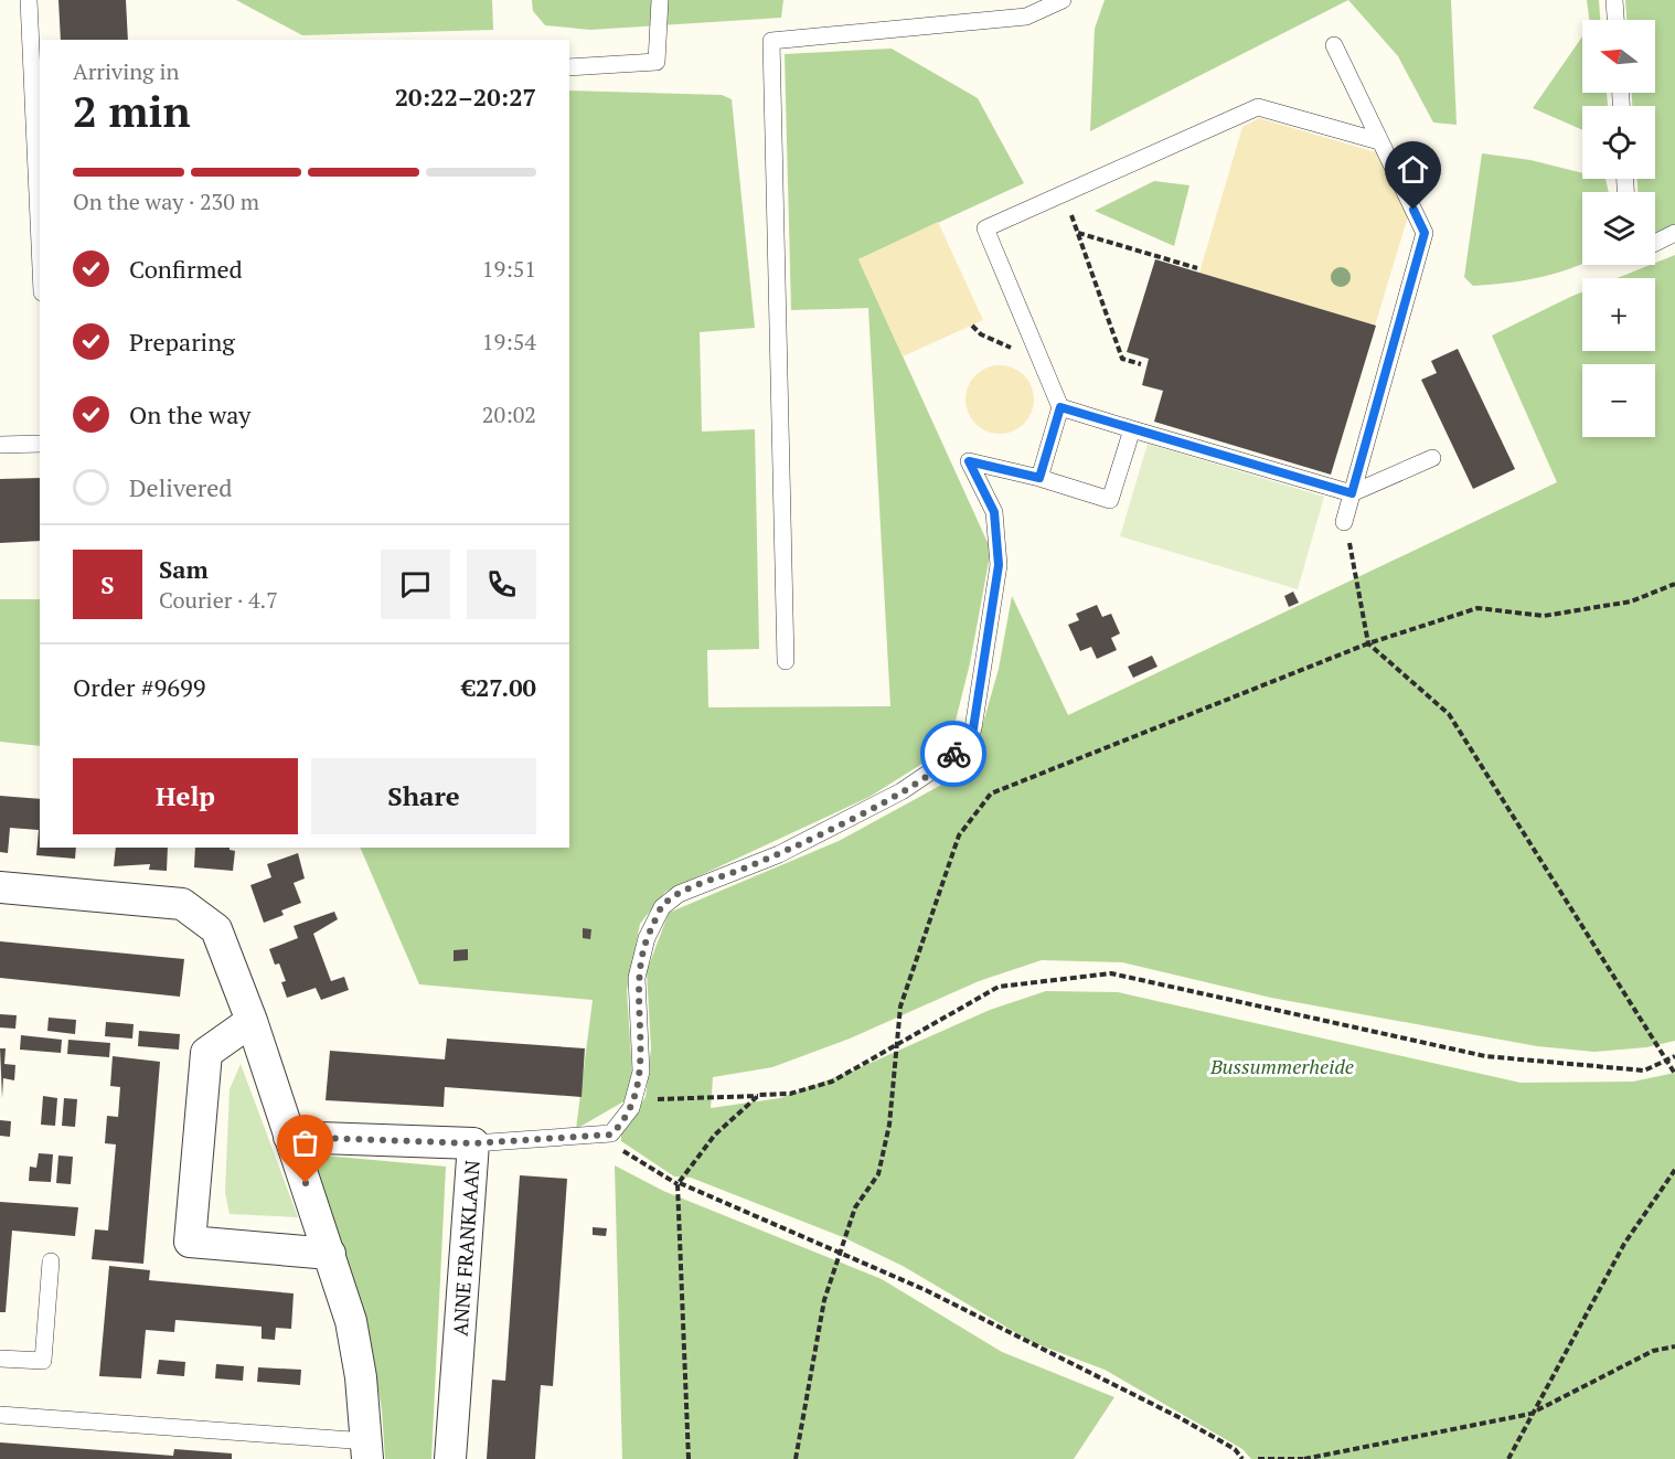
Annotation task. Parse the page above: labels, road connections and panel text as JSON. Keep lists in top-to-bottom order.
{
  "streets": {
    "street": ["ANNE FRANKLAAN"]
  },
  "parks": ["Bussummerheide"],
  "north": "left",
  "page": {
    "map_buttons": ["+", "−"],
    "heading": ["2 min", "Arriving in", "20:22–20:27"],
    "panel": [
      "Sam",
      "Courier · 4.7",
      "Order #9699",
      "€27.00"
    ],
    "bar": "On the way · 230 m",
    "list": [
      ["Confirmed", "19:51"],
      ["Preparing", "19:54"],
      ["On the way", "20:02"],
      "Delivered"
    ],
    "round": "S",
    "buttons": ["Help", "Share"]
  }
}
